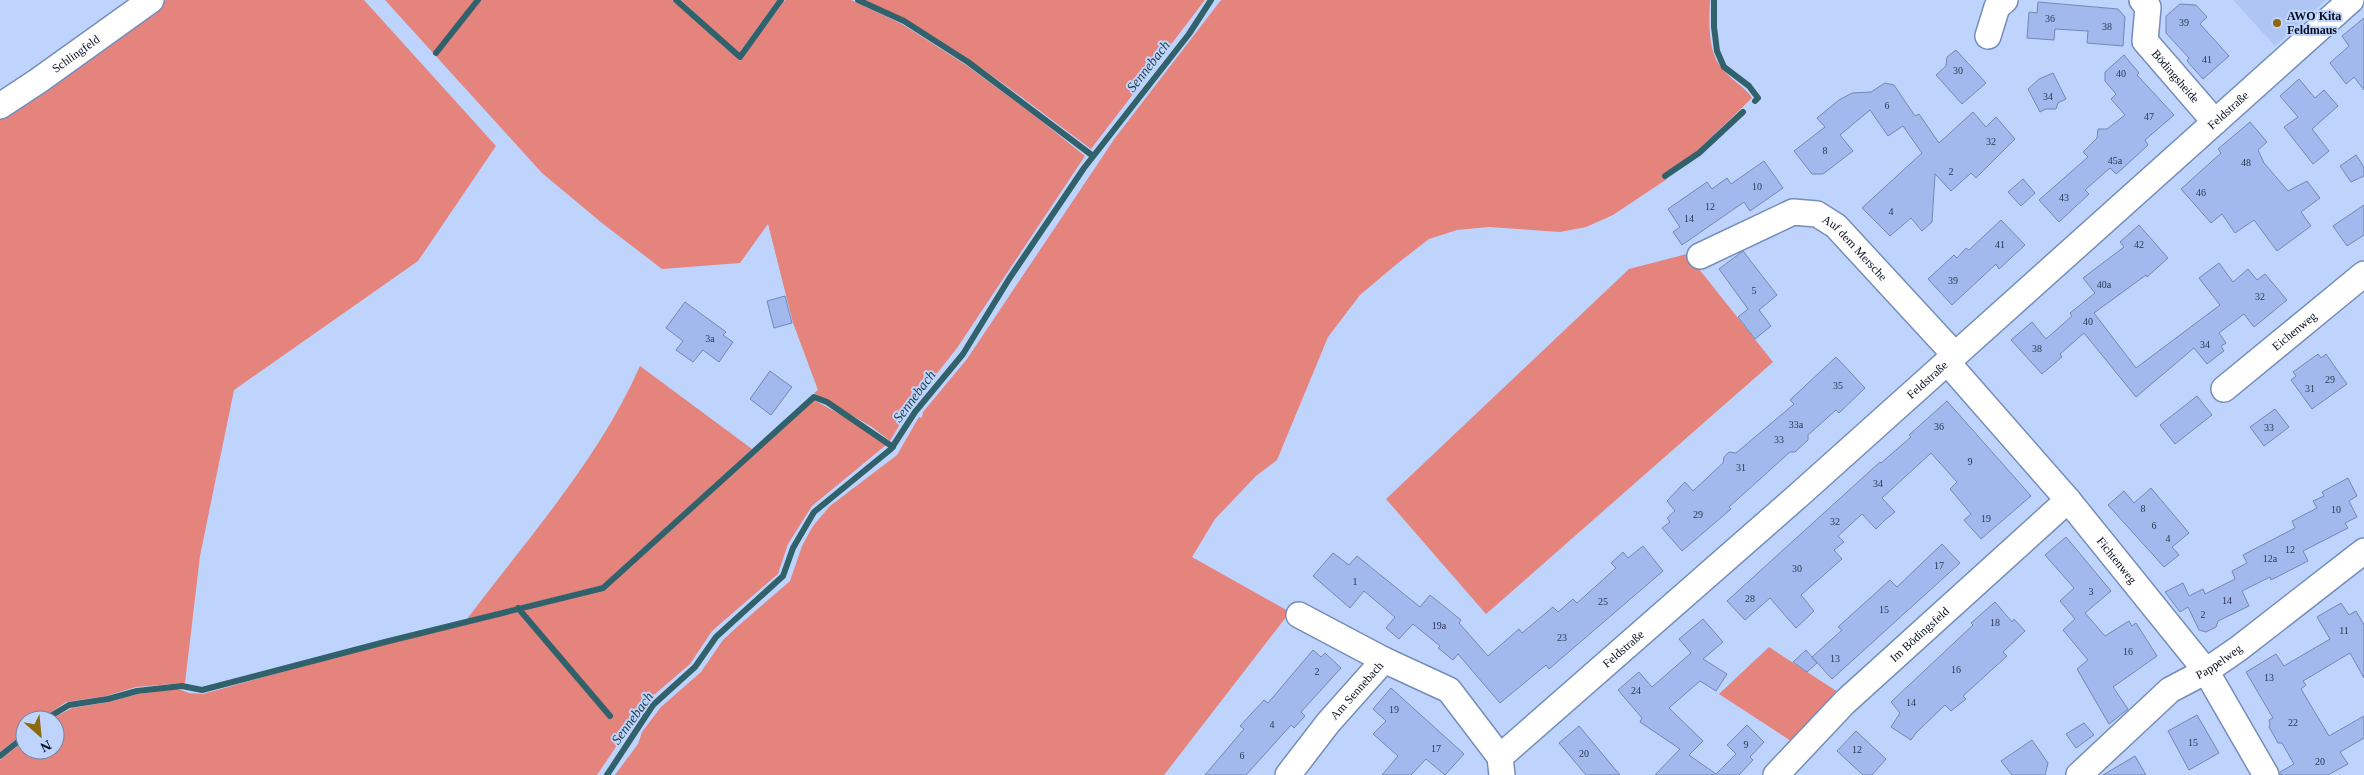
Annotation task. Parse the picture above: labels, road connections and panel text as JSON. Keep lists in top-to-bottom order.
{
  "streets": {
    "street": [
      "Schlingfeld",
      "Bödingsheide",
      "Feldstraße",
      "Auf dem Mersche",
      "Eichenweg",
      "Fichtenweg",
      "Im Bödingsfeld",
      "Pappelweg",
      "Am Sennebach"
    ]
  },
  "crossings": [
    ["Bödingsheide", "Feldstraße"],
    ["Feldstraße", "Auf dem Mersche"],
    ["Feldstraße", "Fichtenweg"],
    ["Feldstraße", "Am Sennebach"],
    ["Auf dem Mersche", "Fichtenweg"],
    ["Fichtenweg", "Im Bödingsfeld"],
    ["Fichtenweg", "Pappelweg"]
  ],
  "water": ["Sennebach"],
  "places": ["AWO Kita Feldmaus"],
  "house_numbers": [
    "36",
    "39",
    "38",
    "41",
    "30",
    "40",
    "34",
    "6",
    "47",
    "32",
    "8",
    "45a",
    "48",
    "2",
    "10",
    "46",
    "43",
    "12",
    "4",
    "14",
    "41",
    "42",
    "39",
    "40a",
    "5",
    "32",
    "40",
    "3a",
    "34",
    "38",
    "29",
    "35",
    "31",
    "33a",
    "36",
    "33",
    "33",
    "9",
    "31",
    "34",
    "8",
    "10",
    "29",
    "19",
    "32",
    "6",
    "4",
    "12",
    "12a",
    "17",
    "30",
    "1",
    "3",
    "28",
    "14",
    "25",
    "15",
    "2",
    "18",
    "19a",
    "11",
    "23",
    "16",
    "13",
    "16",
    "2",
    "13",
    "24",
    "14",
    "19",
    "22",
    "4",
    "15",
    "9",
    "17",
    "12",
    "20",
    "6",
    "20"
  ],
  "north": "bottom right"
}
